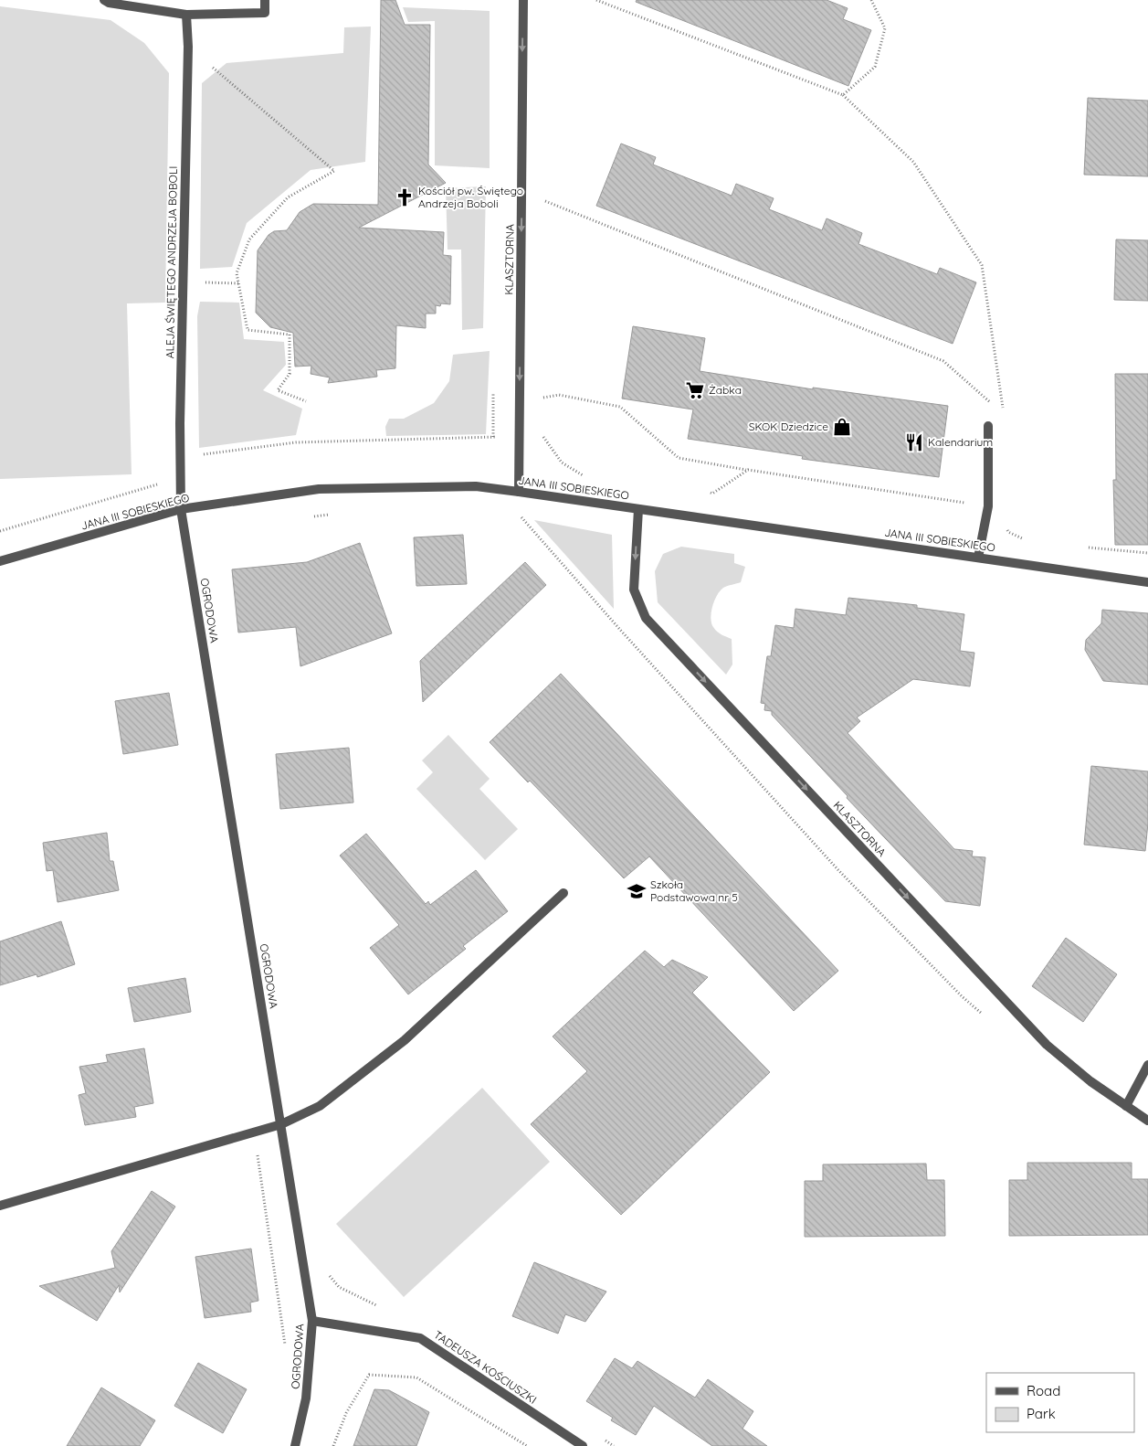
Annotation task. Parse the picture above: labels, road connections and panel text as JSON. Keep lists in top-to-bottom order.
{
  "streets": {
    "street": [
      "KLASZTORNA",
      "ALEJA ŚWIĘTEGO ANDRZEJA BOBOLI",
      "JANA III SOBIESKIEGO",
      "OGRODOWA",
      "TADEUSZA KOŚCIUSZKI"
    ]
  },
  "crossings": [
    ["KLASZTORNA", "JANA III SOBIESKIEGO"],
    ["ALEJA ŚWIĘTEGO ANDRZEJA BOBOLI", "JANA III SOBIESKIEGO"],
    ["ALEJA ŚWIĘTEGO ANDRZEJA BOBOLI", "OGRODOWA"],
    ["JANA III SOBIESKIEGO", "OGRODOWA"],
    ["OGRODOWA", "TADEUSZA KOŚCIUSZKI"]
  ],
  "one_way": ["KLASZTORNA"],
  "places": {
    "church": ["Kościół pw. Świętego Andrzeja Boboli"],
    "supermarket": ["Żabka"],
    "shop": ["SKOK Dziedzice"],
    "restaurant": ["Kalendarium"],
    "school or university": ["Szkoła Podstawowa nr 5"]
  },
  "legend": ["Road", "Park"]
}
